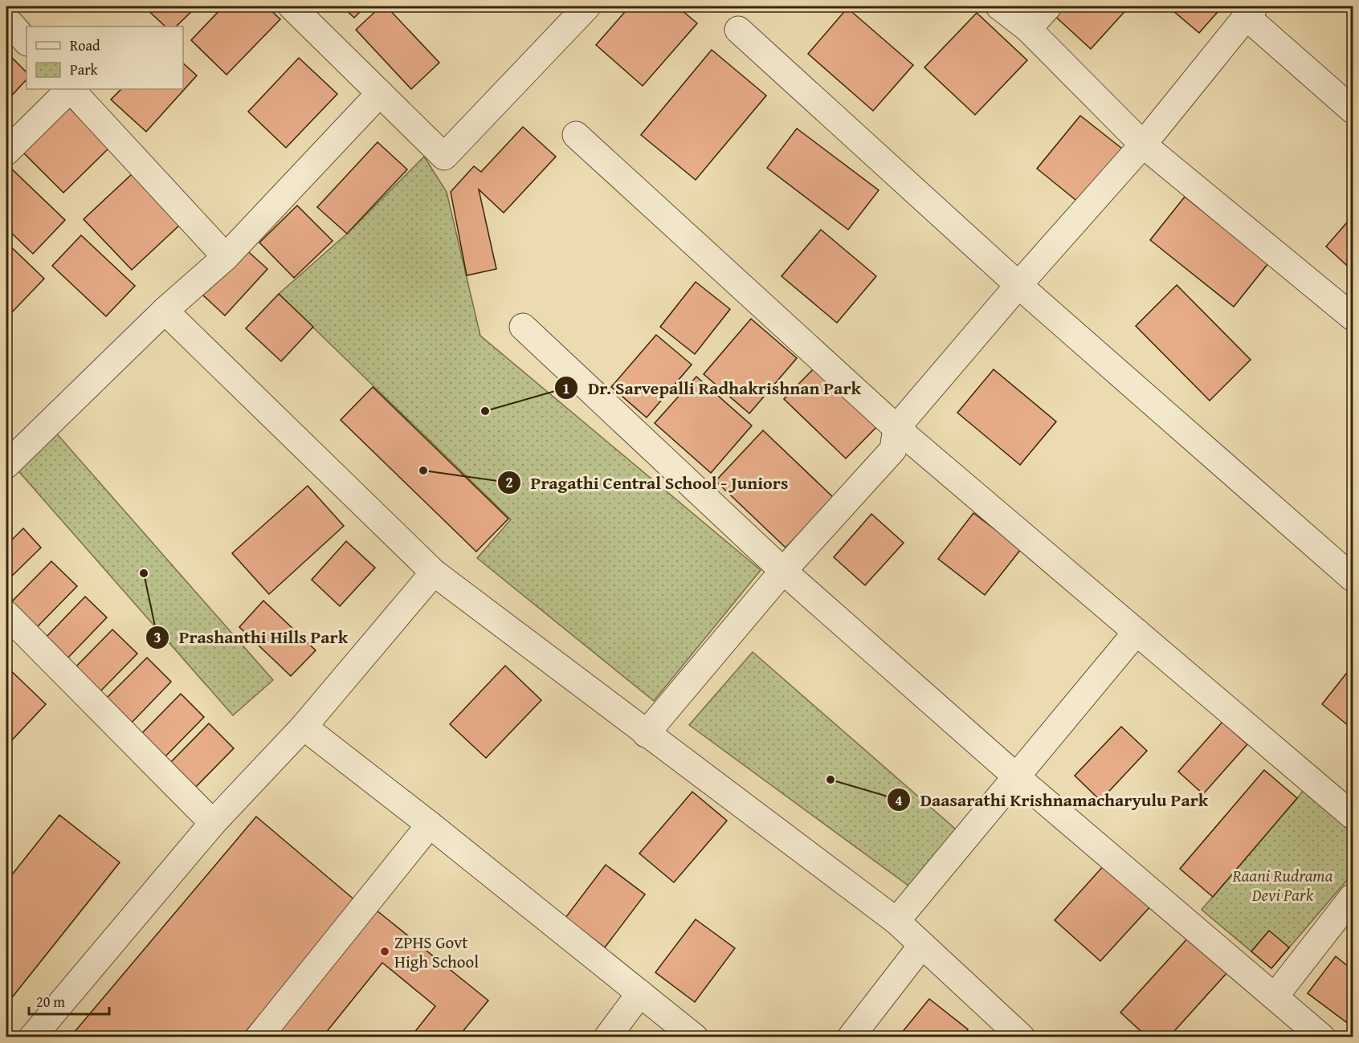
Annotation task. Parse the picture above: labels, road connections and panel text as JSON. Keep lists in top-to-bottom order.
{
  "parks": ["Raani Rudrama Devi Park"],
  "places": [
    "Dr. Sarvepalli Radhakrishnan Park",
    "Pragathi Central School - Juniors",
    "Prashanthi Hills Park",
    "Daasarathi Krishnamacharyulu Park",
    "ZPHS Govt High School"
  ],
  "legend": ["Road", "Park"],
  "scale_bar": "20 m"
}
